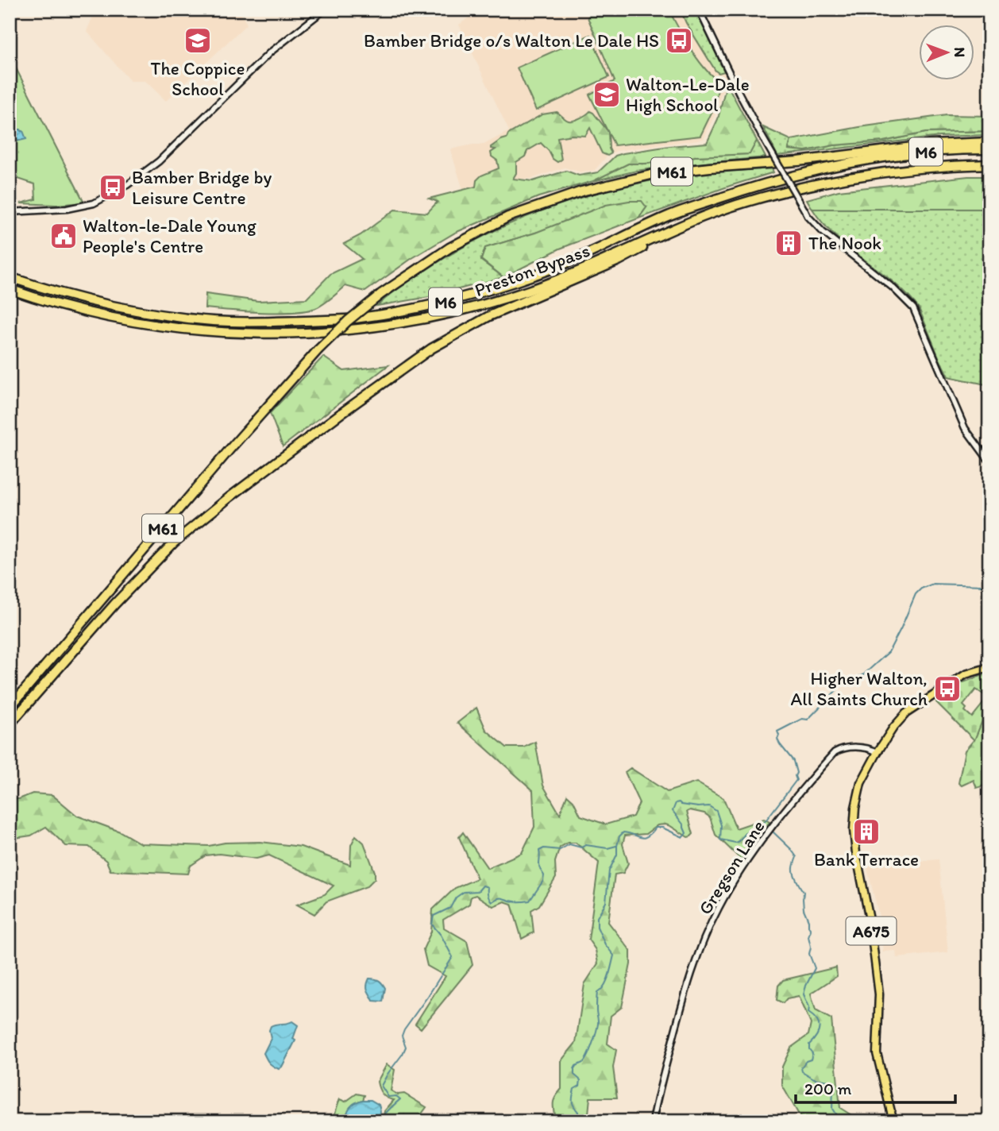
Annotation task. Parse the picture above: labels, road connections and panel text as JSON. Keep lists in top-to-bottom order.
{
  "streets": {
    "highway": ["M6", "M61", "Preston Bypass"],
    "main road": ["A675"],
    "street": ["Gregson Lane"]
  },
  "crossings": [
    ["M61", "Preston Bypass"],
    ["Gregson Lane", "A675"]
  ],
  "places": {
    "school or university": ["The Coppice School", "Walton-Le-Dale High School"],
    "bus stop": ["Bamber Bridge o/s Walton Le Dale HS", "Bamber Bridge by Leisure Centre", "Higher Walton, All Saints Church"],
    "public building": ["Walton-le-Dale Young People's Centre"],
    "building": ["The Nook", "Bank Terrace"]
  },
  "scale_bar": "200 m",
  "north": "right"
}
